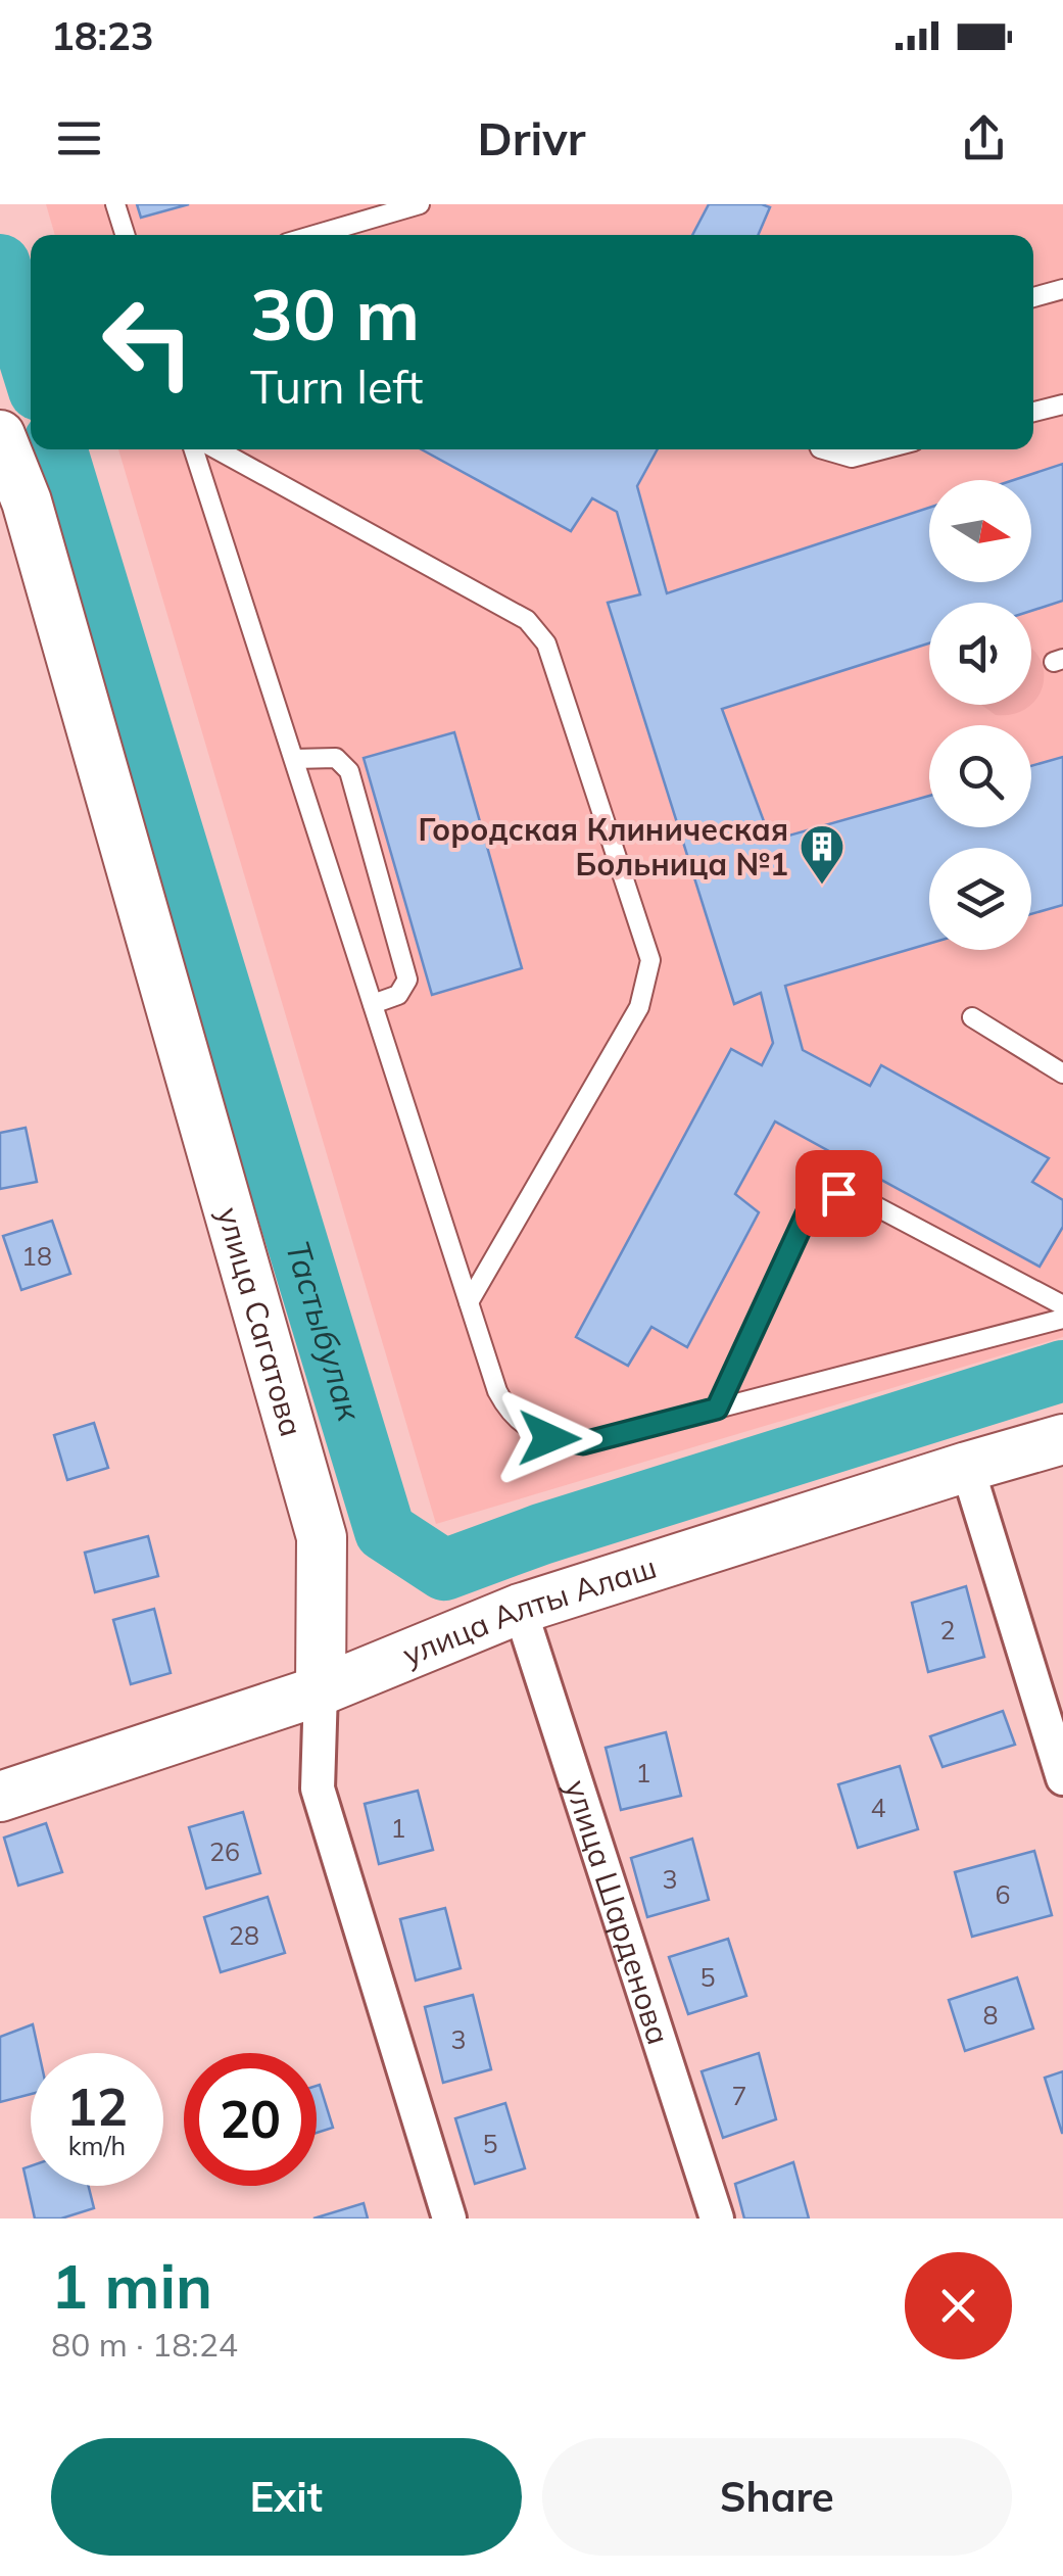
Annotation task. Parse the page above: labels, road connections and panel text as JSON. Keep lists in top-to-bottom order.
{
  "streets": {
    "street": ["улица Сагатова", "улица Алты Алаш", "улица Шарденова"]
  },
  "crossings": [
    ["улица Сагатова", "улица Алты Алаш"],
    ["улица Алты Алаш", "улица Шарденова"]
  ],
  "water": ["Тастыбулак"],
  "places": {
    "building": ["Городская Клиническая Больница №1"]
  },
  "house_numbers": [
    "18",
    "2",
    "1",
    "4",
    "1",
    "26",
    "3",
    "6",
    "28",
    "5",
    "8",
    "3",
    "7",
    "5"
  ],
  "north": "right",
  "page": {
    "status": "18:23",
    "header": "Drivr",
    "turn": ["30 m", "Turn left"],
    "speed": "12 km/h",
    "limit": "20",
    "heading": ["1 min", "80 m · 18:24"],
    "buttons": ["Exit", "Share"]
  }
}
